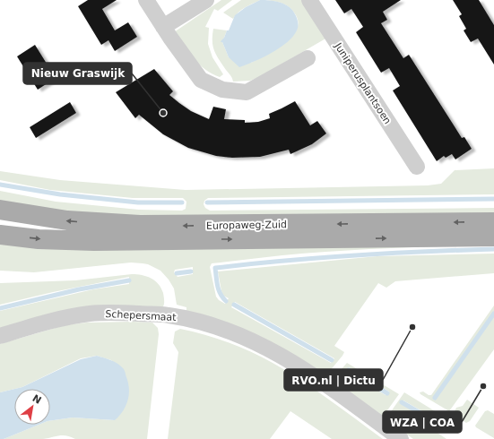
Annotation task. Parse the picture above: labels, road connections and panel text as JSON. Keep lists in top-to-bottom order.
{
  "streets": {
    "main road": ["Europaweg-Zuid"],
    "street": ["Juniperusplantsoen", "Schepersmaat"]
  },
  "places": ["Nieuw Graswijk", "RVO.nl | Dictu", "WZA | COA"],
  "north": "top right"
}
